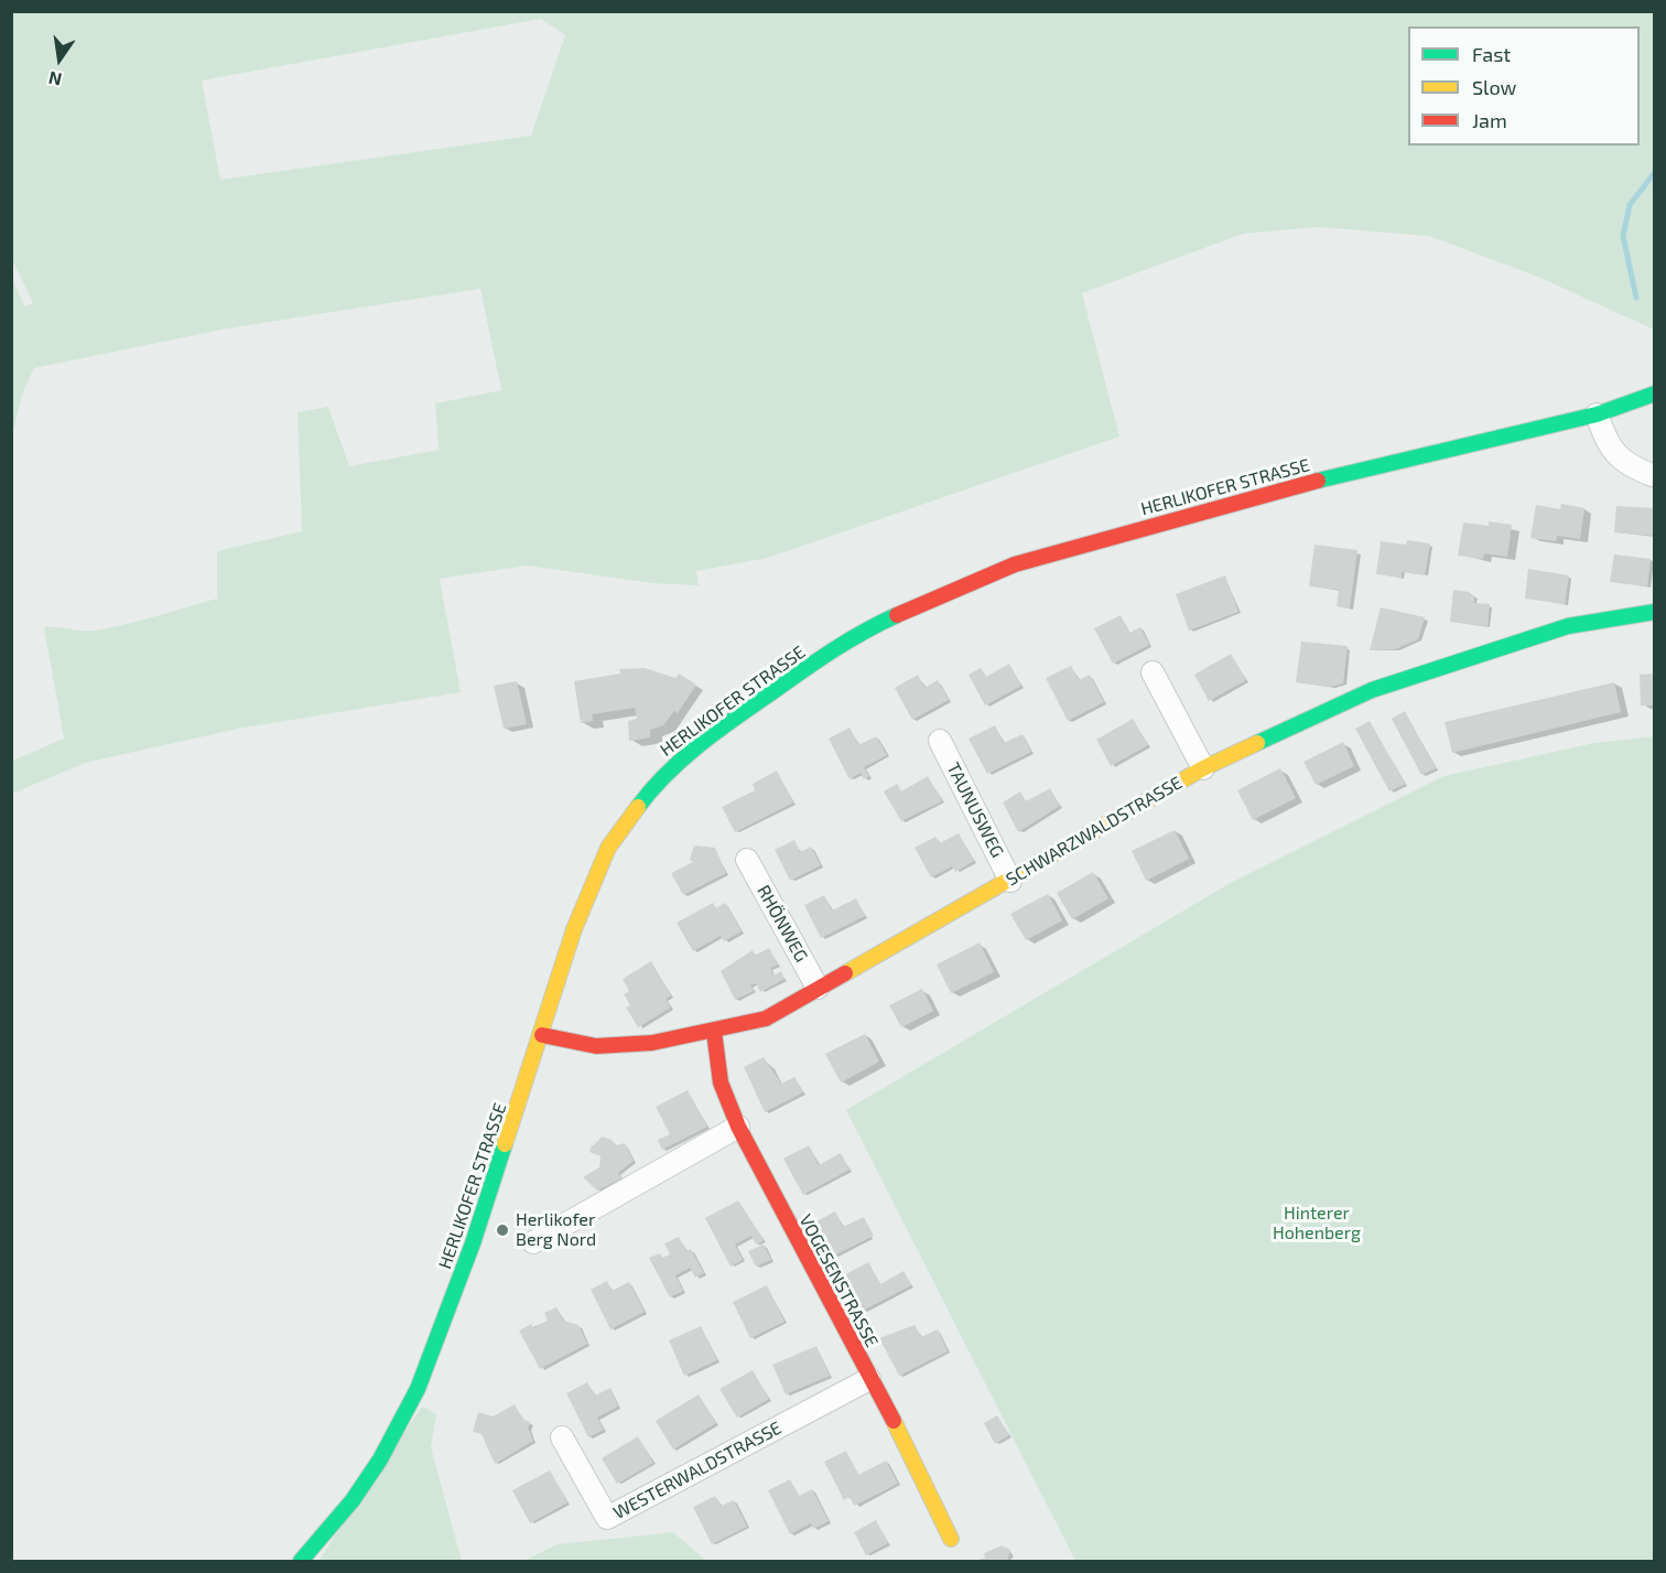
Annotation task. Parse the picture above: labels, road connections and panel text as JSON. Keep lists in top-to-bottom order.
{
  "streets": {
    "main road": ["HERLIKOFER STRASSE", "SCHWARZWALDSTRASSE", "VOGESENSTRASSE"],
    "street": ["TAUNUSWEG", "RHÖNWEG", "WESTERWALDSTRASSE"]
  },
  "crossings": [
    ["HERLIKOFER STRASSE", "SCHWARZWALDSTRASSE"],
    ["TAUNUSWEG", "SCHWARZWALDSTRASSE"],
    ["SCHWARZWALDSTRASSE", "RHÖNWEG"],
    ["SCHWARZWALDSTRASSE", "VOGESENSTRASSE"],
    ["VOGESENSTRASSE", "WESTERWALDSTRASSE"]
  ],
  "parks": ["Hinterer Hohenberg"],
  "places": ["Herlikofer Berg Nord"],
  "legend": ["Fast", "Slow", "Jam"],
  "north": "bottom"
}
